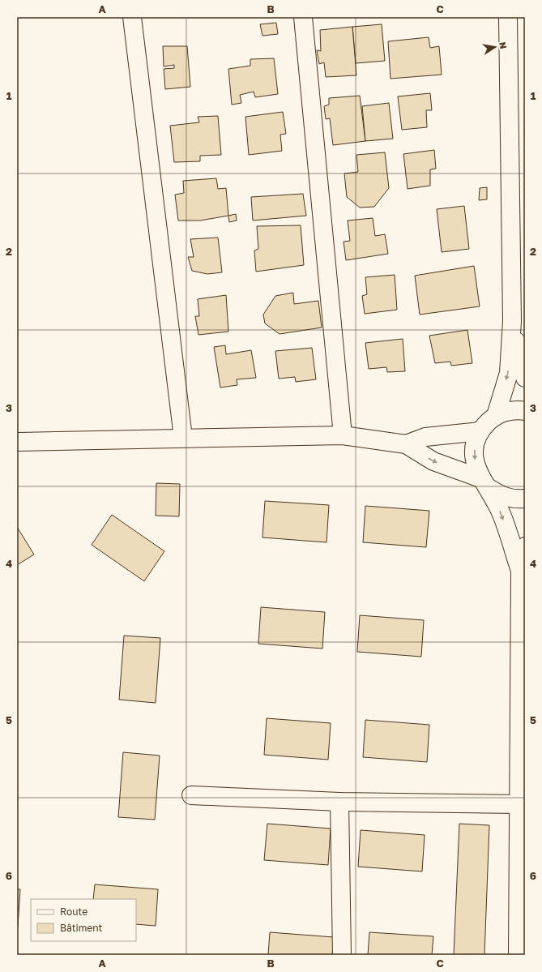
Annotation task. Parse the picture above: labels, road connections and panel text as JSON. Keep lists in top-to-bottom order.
{
  "legend": ["Route", "Bâtiment"],
  "north": "right",
  "grid": {
    "columns": ["A", "B", "C"],
    "rows": [
      "1",
      "2",
      "3",
      "4",
      "5",
      "6"
    ]
  }
}
